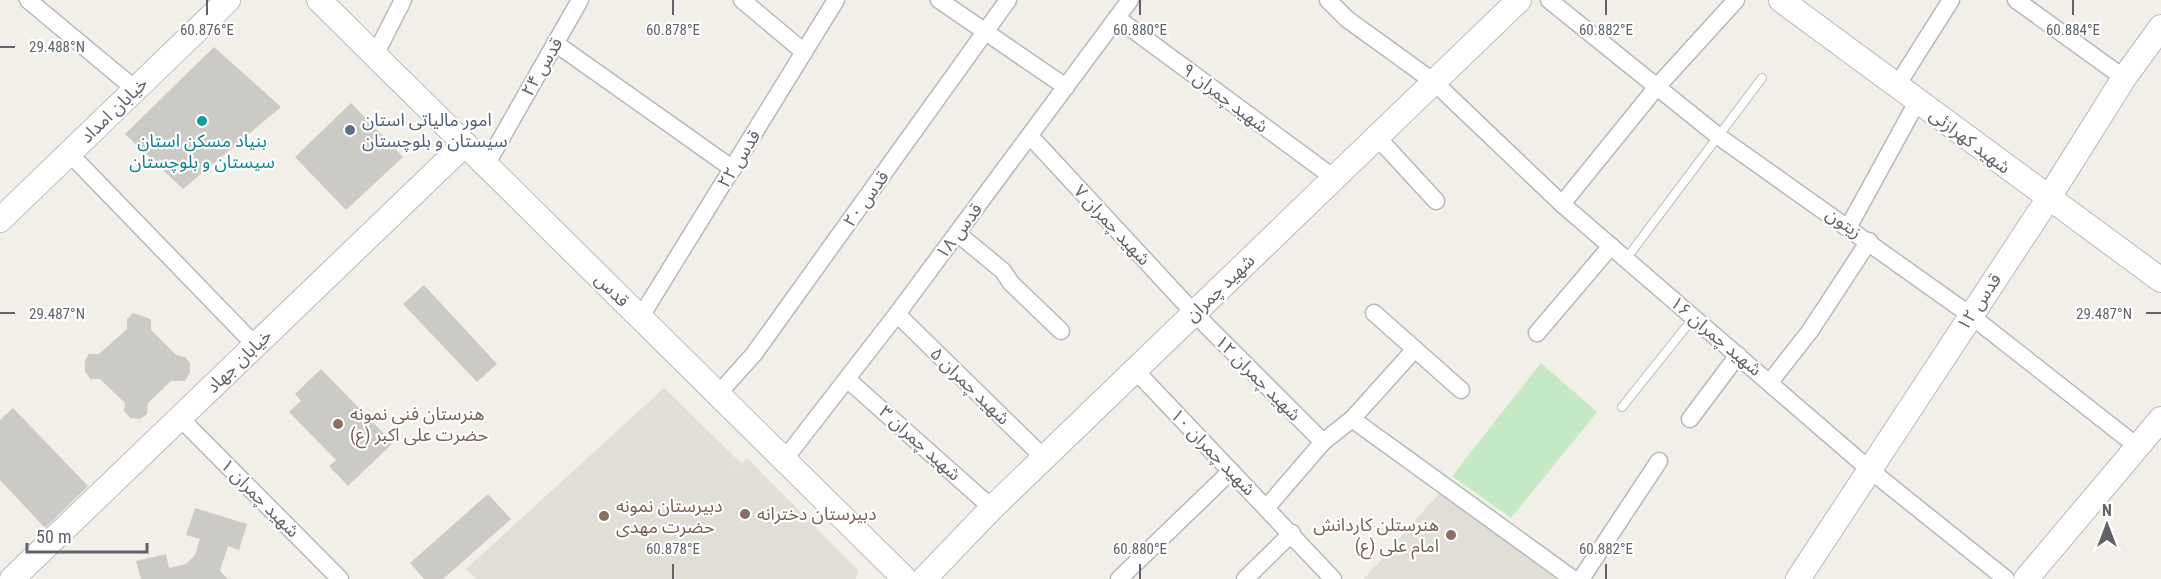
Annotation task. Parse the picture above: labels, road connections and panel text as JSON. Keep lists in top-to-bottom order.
{
  "streets": {
    "street": [
      "قدس ۲۴",
      "شهید چمران ۹",
      "خیابان امداد",
      "شهید کهرازئی",
      "قدس ۲۲",
      "قدس ۲۰",
      "زیتون",
      "شهید چمران ۷",
      "قدس ۱۸",
      "شهید چمران",
      "قدس",
      "قدس ۱۲",
      "شهید چمران ۱۶",
      "خیابان جهاد",
      "شهید چمران ۱۲",
      "شهید چمران ۵",
      "شهید چمران ۳",
      "شهید چمران ۱۰",
      "شهید چمران ۱"
    ]
  },
  "crossings": [
    ["قدس ۲۴", "قدس"],
    ["شهید چمران ۹", "قدس ۱۸"],
    ["شهید چمران ۹", "شهید چمران"],
    ["شهید کهرازئی", "قدس ۱۲"],
    ["قدس ۲۲", "قدس"],
    ["قدس ۲۰", "قدس"],
    ["زیتون", "قدس ۱۲"],
    ["شهید چمران ۷", "قدس ۱۸"],
    ["شهید چمران ۷", "شهید چمران"],
    ["شهید چمران ۷", "شهید چمران ۱۲"],
    ["قدس ۱۸", "قدس"],
    ["قدس ۱۸", "شهید چمران ۵"],
    ["قدس ۱۸", "شهید چمران ۳"],
    ["شهید چمران", "شهید چمران ۱۶"],
    ["شهید چمران", "شهید چمران ۱۲"],
    ["شهید چمران", "شهید چمران ۵"],
    ["شهید چمران", "شهید چمران ۳"],
    ["شهید چمران", "شهید چمران ۱۰"],
    ["قدس", "خیابان جهاد"],
    ["قدس ۱۲", "شهید چمران ۱۶"],
    ["خیابان جهاد", "شهید چمران ۱"]
  ],
  "places": [
    "بنیاد مسکن استان سیستان و بلوچستان",
    "امور مالیاتی استان سیستان و بلوچستان",
    "هنرستان فنی نمونه حضرت علی اکبر (ع)",
    "دبیرستان دخترانه",
    "دبیرستان نمونه حضرت مهدی",
    "هنرستلن کاردانش امام علی (ع)"
  ],
  "scale_bar": "50 m",
  "north": "top",
  "coordinates": [
    "60.876°E",
    "60.878°E",
    "60.880°E",
    "60.882°E",
    "60.884°E",
    "29.488°N",
    "29.487°N"
  ]
}
